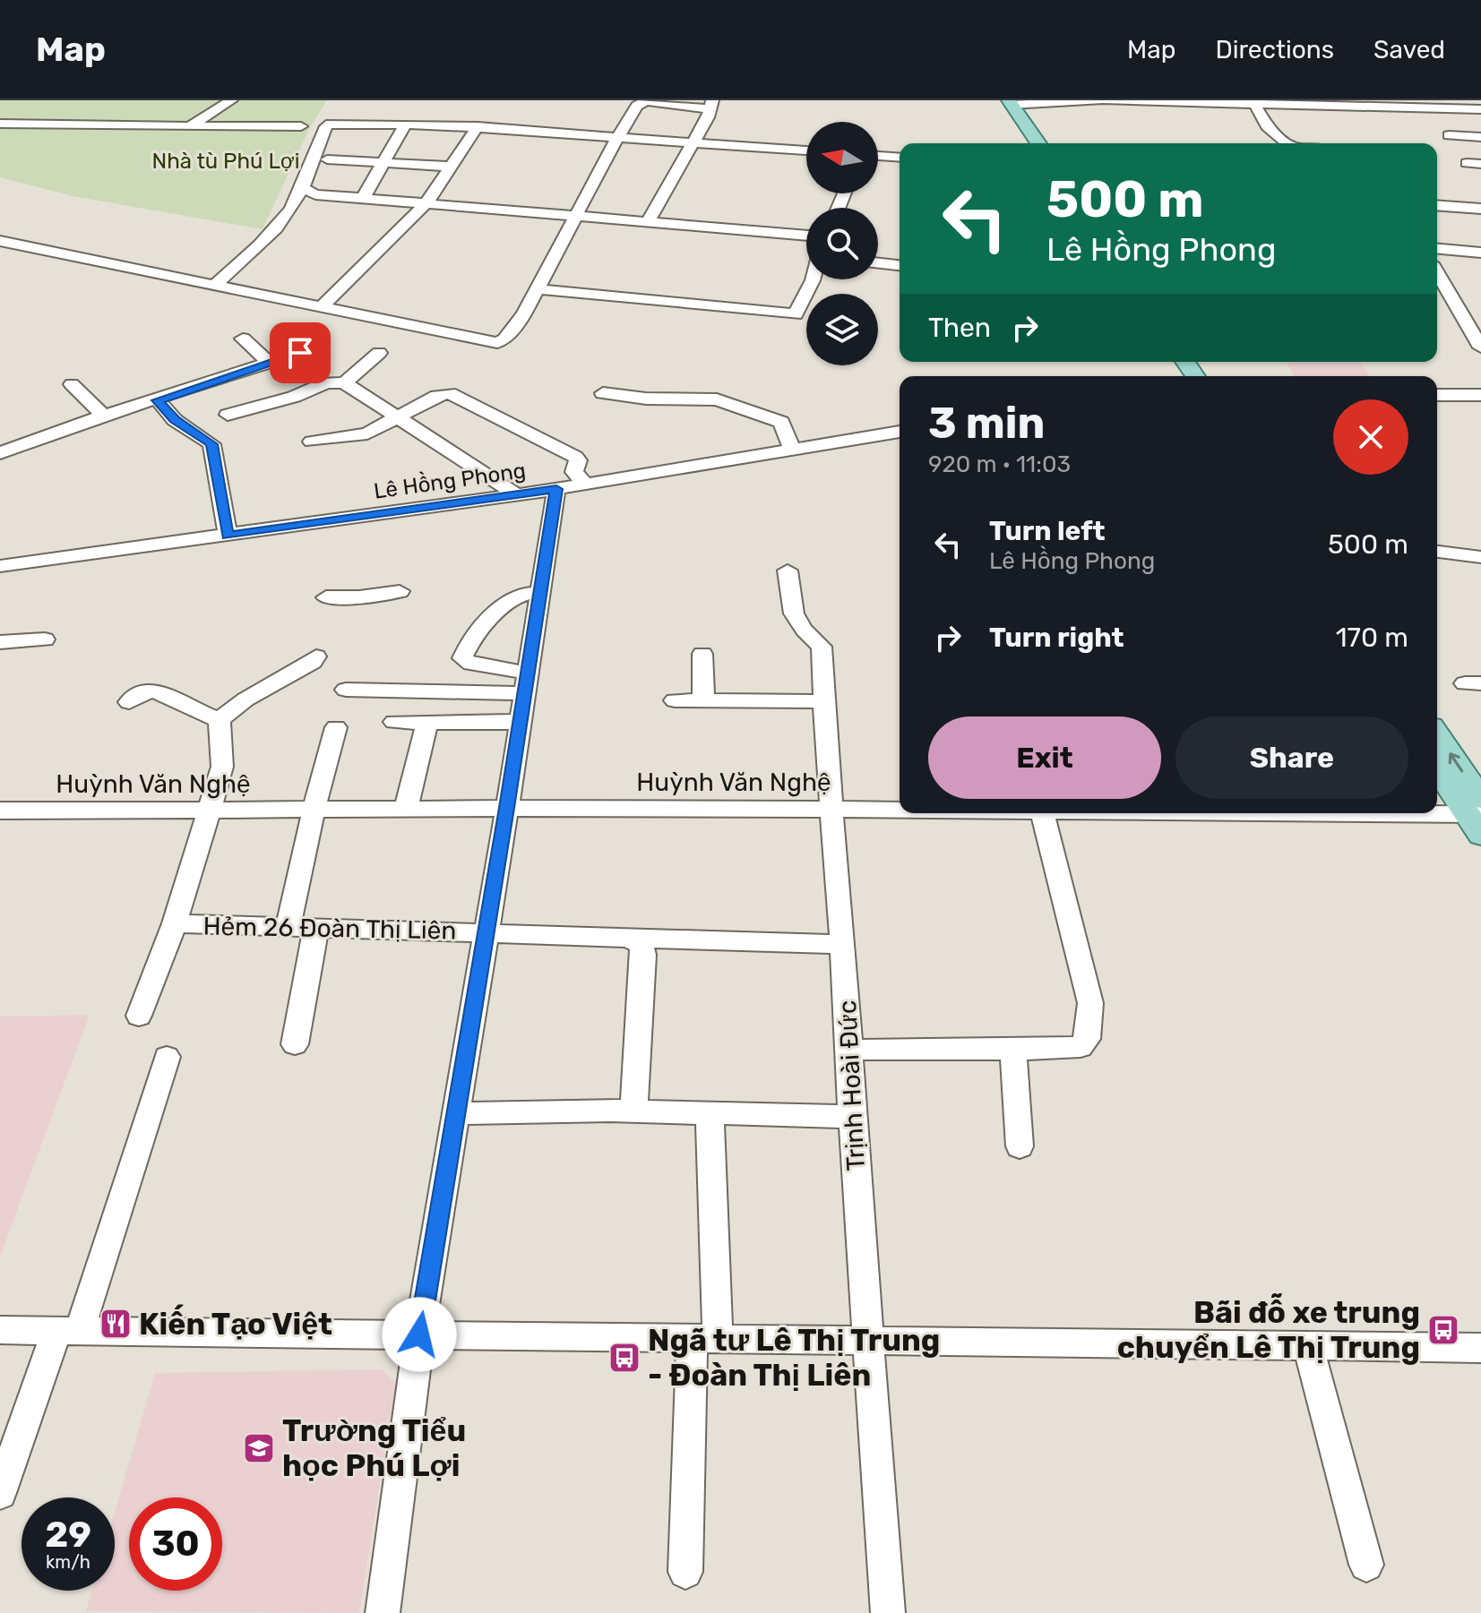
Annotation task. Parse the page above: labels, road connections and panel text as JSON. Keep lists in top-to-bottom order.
{
  "streets": {
    "street": [
      "Lê Hồng Phong",
      "Huỳnh Văn Nghệ",
      "Hẻm 26 Đoàn Thị Liên",
      "Trịnh Hoài Đức"
    ]
  },
  "crossings": [
    ["Huỳnh Văn Nghệ", "Trịnh Hoài Đức"],
    ["Hẻm 26 Đoàn Thị Liên", "Trịnh Hoài Đức"]
  ],
  "parks": ["Nhà tù Phú Lợi"],
  "places": {
    "restaurant": ["Kiến Tạo Việt"],
    "bus stop": ["Bãi đỗ xe trung chuyển Lê Thị Trung", "Ngã tư Lê Thị Trung - Đoàn Thị Liên"],
    "school or university": ["Trường Tiểu học Phú Lợi"]
  },
  "north": "left",
  "page": {
    "header": "Map",
    "nav": ["Map", "Directions", "Saved"],
    "turn": ["500 m", "Lê Hồng Phong"],
    "then": "Then",
    "heading": ["3 min", "920 m · 11:03"],
    "list": [
      {
        "name": "Turn left",
        "note": "Lê Hồng Phong",
        "value": "500 m"
      },
      {
        "name": "Turn right",
        "value": "170 m"
      }
    ],
    "buttons": ["Exit", "Share"],
    "speed": "29 km/h",
    "limit": "30"
  }
}
